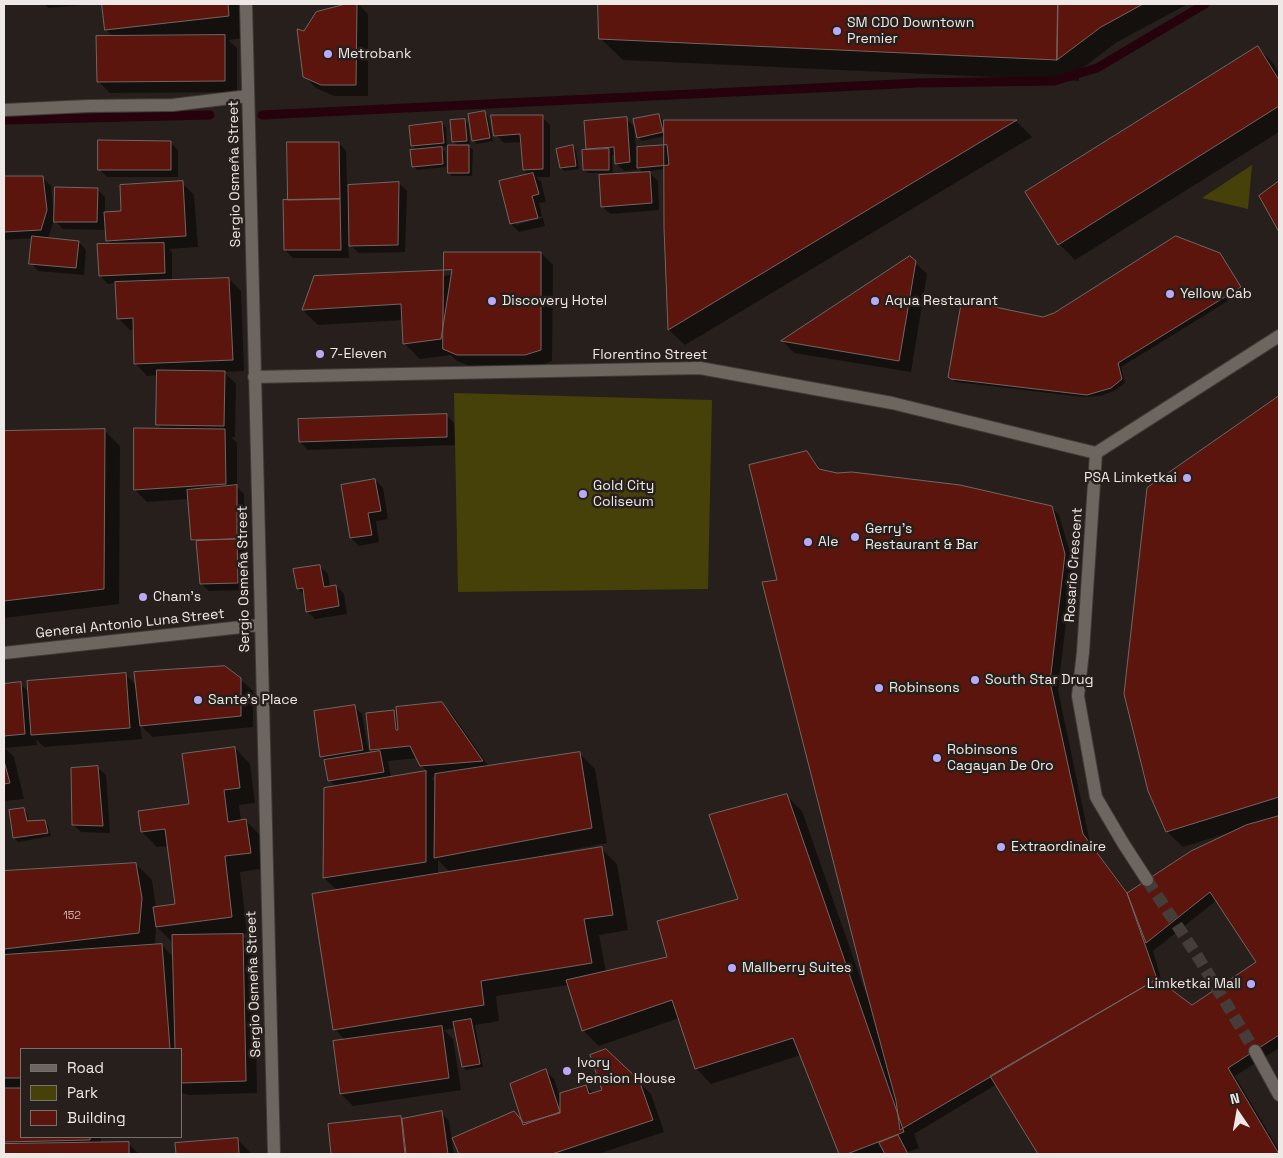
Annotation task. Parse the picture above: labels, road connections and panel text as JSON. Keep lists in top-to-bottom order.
{
  "streets": {
    "street": [
      "Sergio Osmeña Street",
      "Florentino Street",
      "Rosario Crescent",
      "General Antonio Luna Street"
    ]
  },
  "crossings": [
    ["Sergio Osmeña Street", "Florentino Street"],
    ["Sergio Osmeña Street", "General Antonio Luna Street"],
    ["Florentino Street", "Rosario Crescent"]
  ],
  "places": [
    "SM CDO Downtown Premier",
    "Metrobank",
    "Yellow Cab",
    "Discovery Hotel",
    "Aqua Restaurant",
    "7-Eleven",
    "PSA Limketkai",
    "Gold City Coliseum",
    "Gerry's Restaurant & Bar",
    "Ale",
    "Cham’s",
    "South Star Drug",
    "Robinsons",
    "Sante's Place",
    "Robinsons Cagayan De Oro",
    "Extraordinaire",
    "Mallberry Suites",
    "Limketkai Mall",
    "Ivory Pension House"
  ],
  "house_numbers": ["152"],
  "legend": ["Road", "Park", "Building"],
  "north": "top"
}
